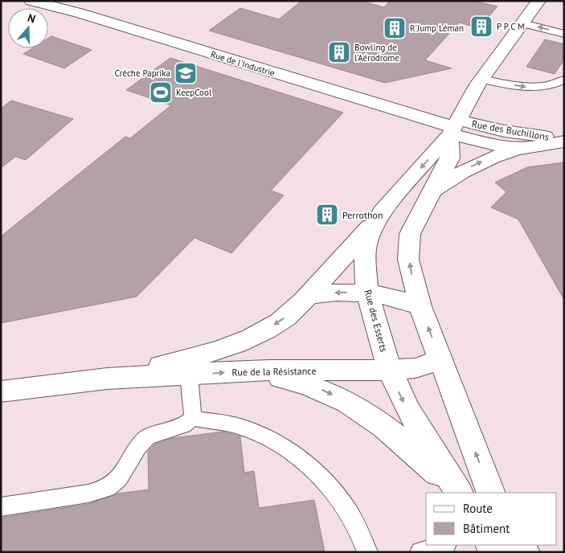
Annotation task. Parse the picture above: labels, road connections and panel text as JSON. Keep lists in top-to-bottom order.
{
  "streets": {
    "street": [
      "Rue de l'Industrie",
      "Rue des Buchillons",
      "Rue des Esserts",
      "Rue de la Résistance"
    ]
  },
  "crossings": [
    ["Rue de l'Industrie", "Rue des Buchillons"],
    ["Rue de l'Industrie", "Rue des Esserts"],
    ["Rue des Buchillons", "Rue des Esserts"],
    ["Rue des Esserts", "Rue de la Résistance"]
  ],
  "places": {
    "building": [
      "P P C M",
      "R'Jump Léman",
      "Bowling de l'Aérodrome",
      "Perrothon"
    ],
    "school or university": ["Crèche Paprika"],
    "sports": ["KeepCool"]
  },
  "legend": ["Route", "Bâtiment"],
  "north": "top"
}
